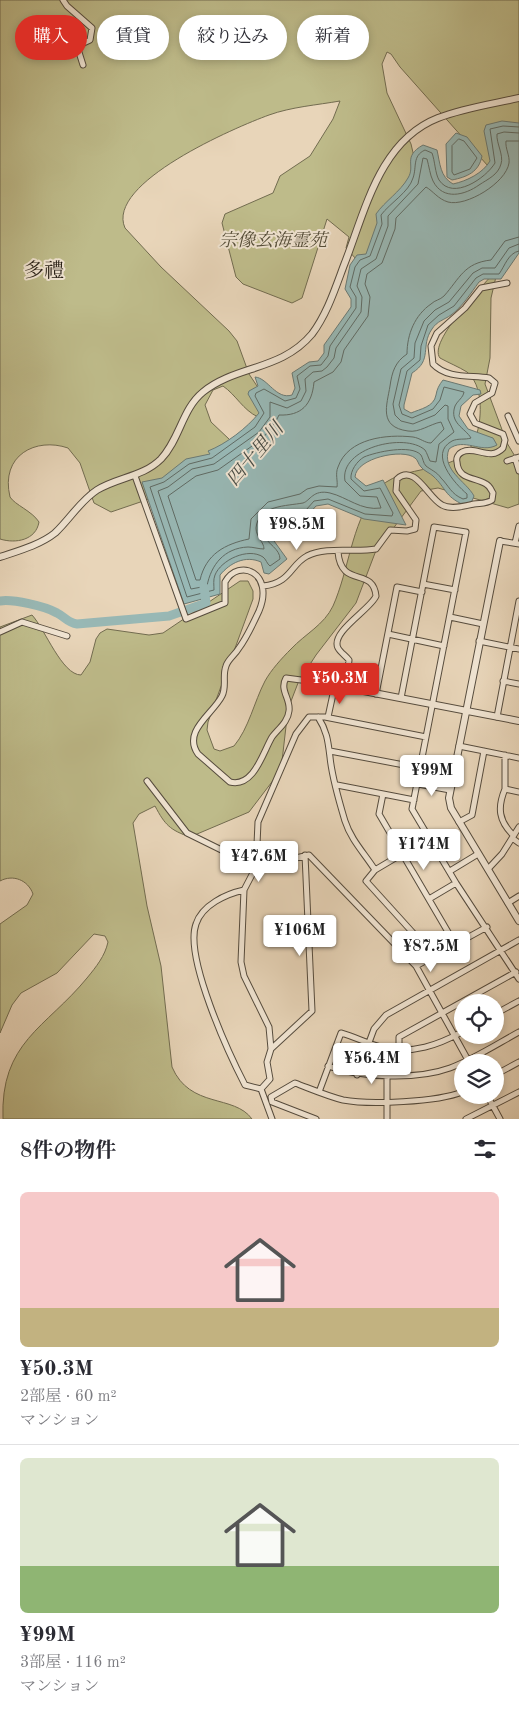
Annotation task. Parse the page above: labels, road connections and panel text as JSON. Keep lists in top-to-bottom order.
{
  "districts": ["多禮"],
  "water": ["四十里川"],
  "parks": ["宗像玄海霊苑"],
  "page": {
    "chip": [
      "購入",
      "賃貸",
      "絞り込み",
      "新着"
    ],
    "price": [
      "¥98.5M",
      "¥50.3M",
      "¥99M",
      "¥174M",
      "¥47.6M",
      "¥106M",
      "¥87.5M",
      "¥56.4M"
    ],
    "heading": "8件の物件",
    "list": [
      {
        "name": "¥50.3M",
        "note": "2部屋 · 60 m² · マンション"
      },
      {
        "name": "¥99M",
        "note": "3部屋 · 116 m² · マンション"
      }
    ]
  }
}
